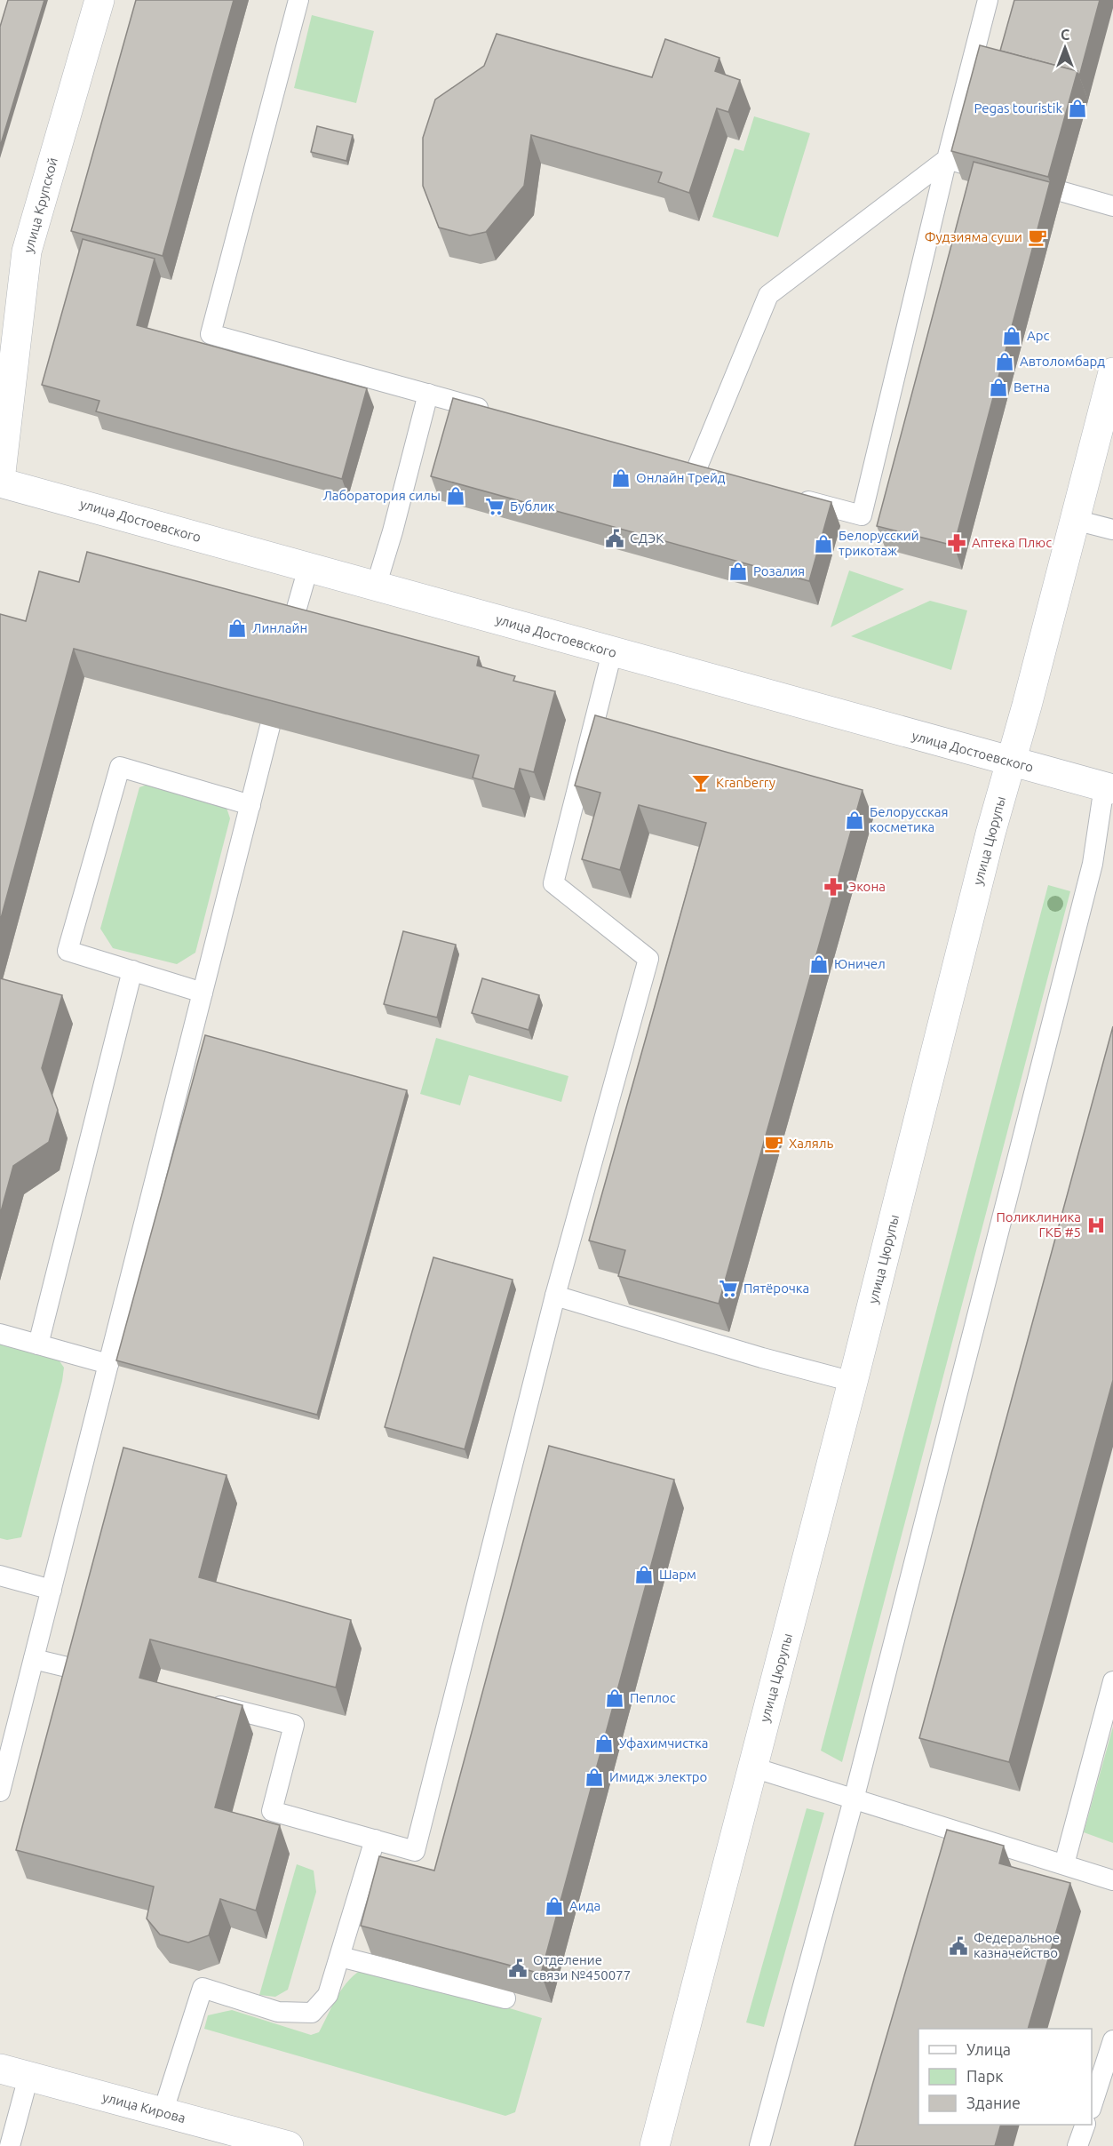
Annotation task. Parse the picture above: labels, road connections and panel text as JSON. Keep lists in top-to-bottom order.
{
  "streets": {
    "main road": [
      "улица Крупской",
      "улица Достоевского",
      "улица Цюрупы",
      "улица Кирова"
    ]
  },
  "crossings": [
    ["улица Крупской", "улица Достоевского"],
    ["улица Достоевского", "улица Цюрупы"]
  ],
  "places": {
    "shop": [
      "Pegas touristik",
      "Арс",
      "Автоломбард",
      "Ветна",
      "Онлайн Трейд",
      "Лаборатория силы",
      "Белорусский трикотаж",
      "Розалия",
      "Линлайн",
      "Белорусская косметика",
      "Юничел",
      "Шарм",
      "Пеплос",
      "Уфахимчистка",
      "Имидж электро",
      "Аида"
    ],
    "cafe": ["Фудзияма суши", "Халяль"],
    "supermarket": ["Бублик", "Пятёрочка"],
    "public building": ["СДЭК", "Федеральное казначейство", "Отделение связи №450077"],
    "pharmacy": ["Аптека Плюс", "Экона"],
    "bar": ["Kranberry"],
    "hospital": ["Поликлиника ГКБ #5"]
  },
  "legend": ["Улица", "Парк", "Здание"],
  "north": "top"
}
